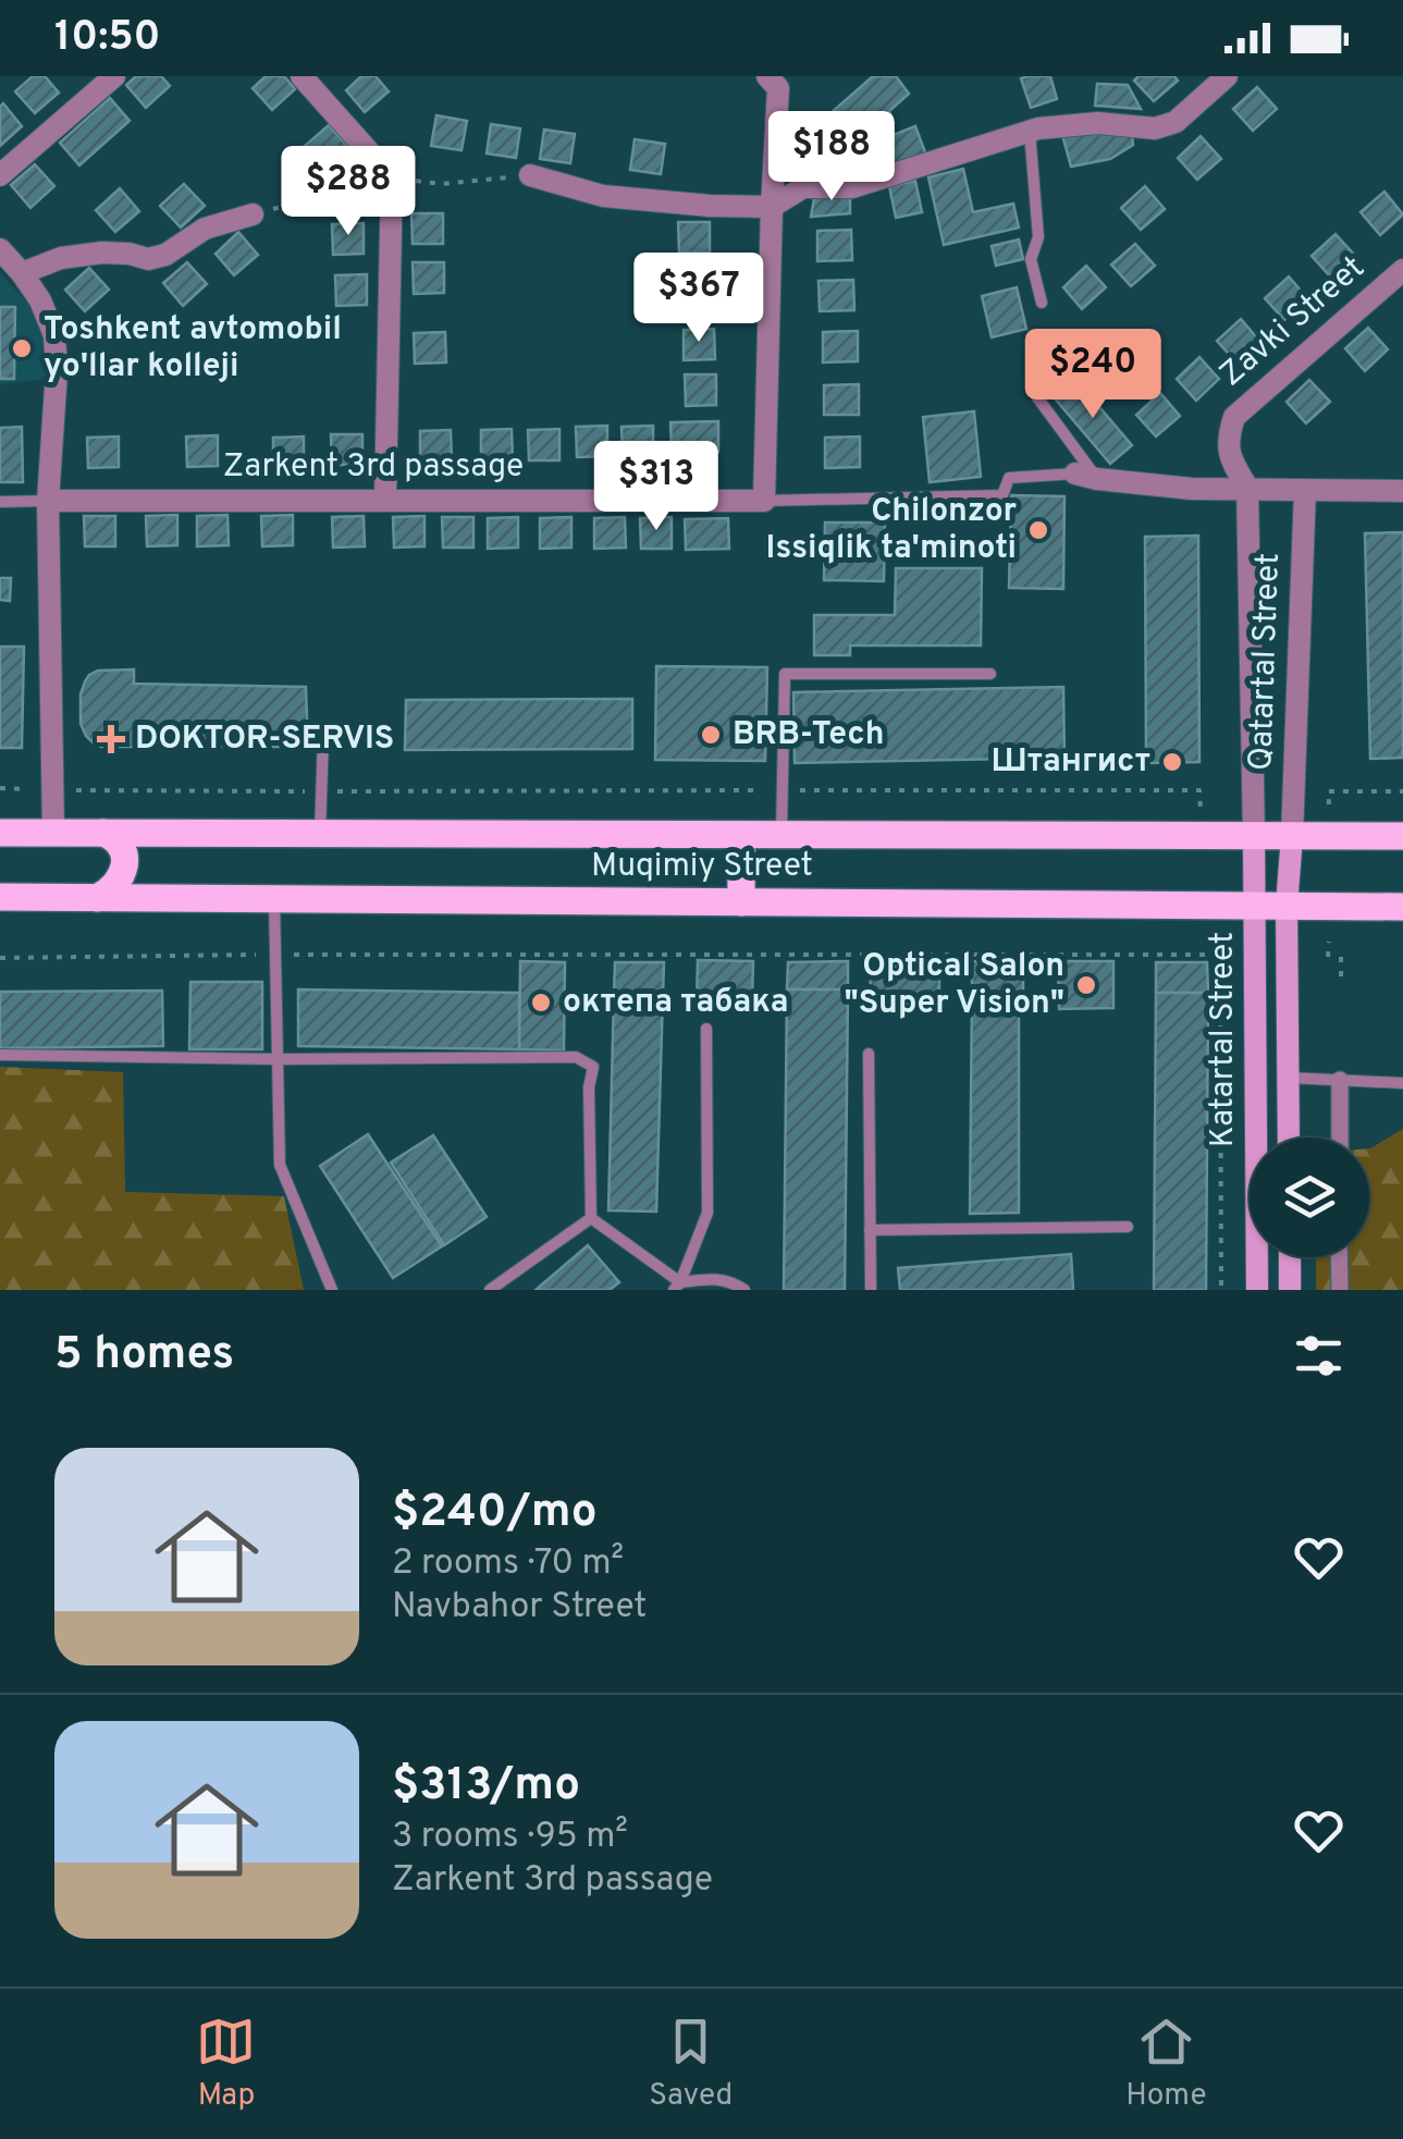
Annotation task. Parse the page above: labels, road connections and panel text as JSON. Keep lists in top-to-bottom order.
{
  "streets": {
    "main road": ["Muqimiy Street", "Katartal Street"],
    "street": ["Zavki Street", "Zarkent 3rd passage", "Qatartal Street"]
  },
  "crossings": [
    ["Zavki Street", "Katartal Street"],
    ["Qatartal Street", "Muqimiy Street"],
    ["Qatartal Street", "Katartal Street"],
    ["Muqimiy Street", "Katartal Street"]
  ],
  "places": {
    "other": [
      "Toshkent avtomobil yo'llar kolleji",
      "Chilonzor Issiqlik ta'minoti",
      "BRB-Tech",
      "Штангист",
      "Optical Salon \"Super Vision\"",
      "октепа табака"
    ],
    "health": ["DOKTOR-SERVIS"]
  },
  "page": {
    "status": "10:50",
    "price": [
      "$188",
      "$288",
      "$367",
      "$240",
      "$313"
    ],
    "heading": "5 homes",
    "list": [
      {
        "name": "$240/mo",
        "note": "2 rooms · 70 m² · Navbahor Street"
      },
      {
        "name": "$313/mo",
        "note": "3 rooms · 95 m² · Zarkent 3rd passage"
      }
    ],
    "tabs": ["Map", "Saved", "Home"]
  }
}
